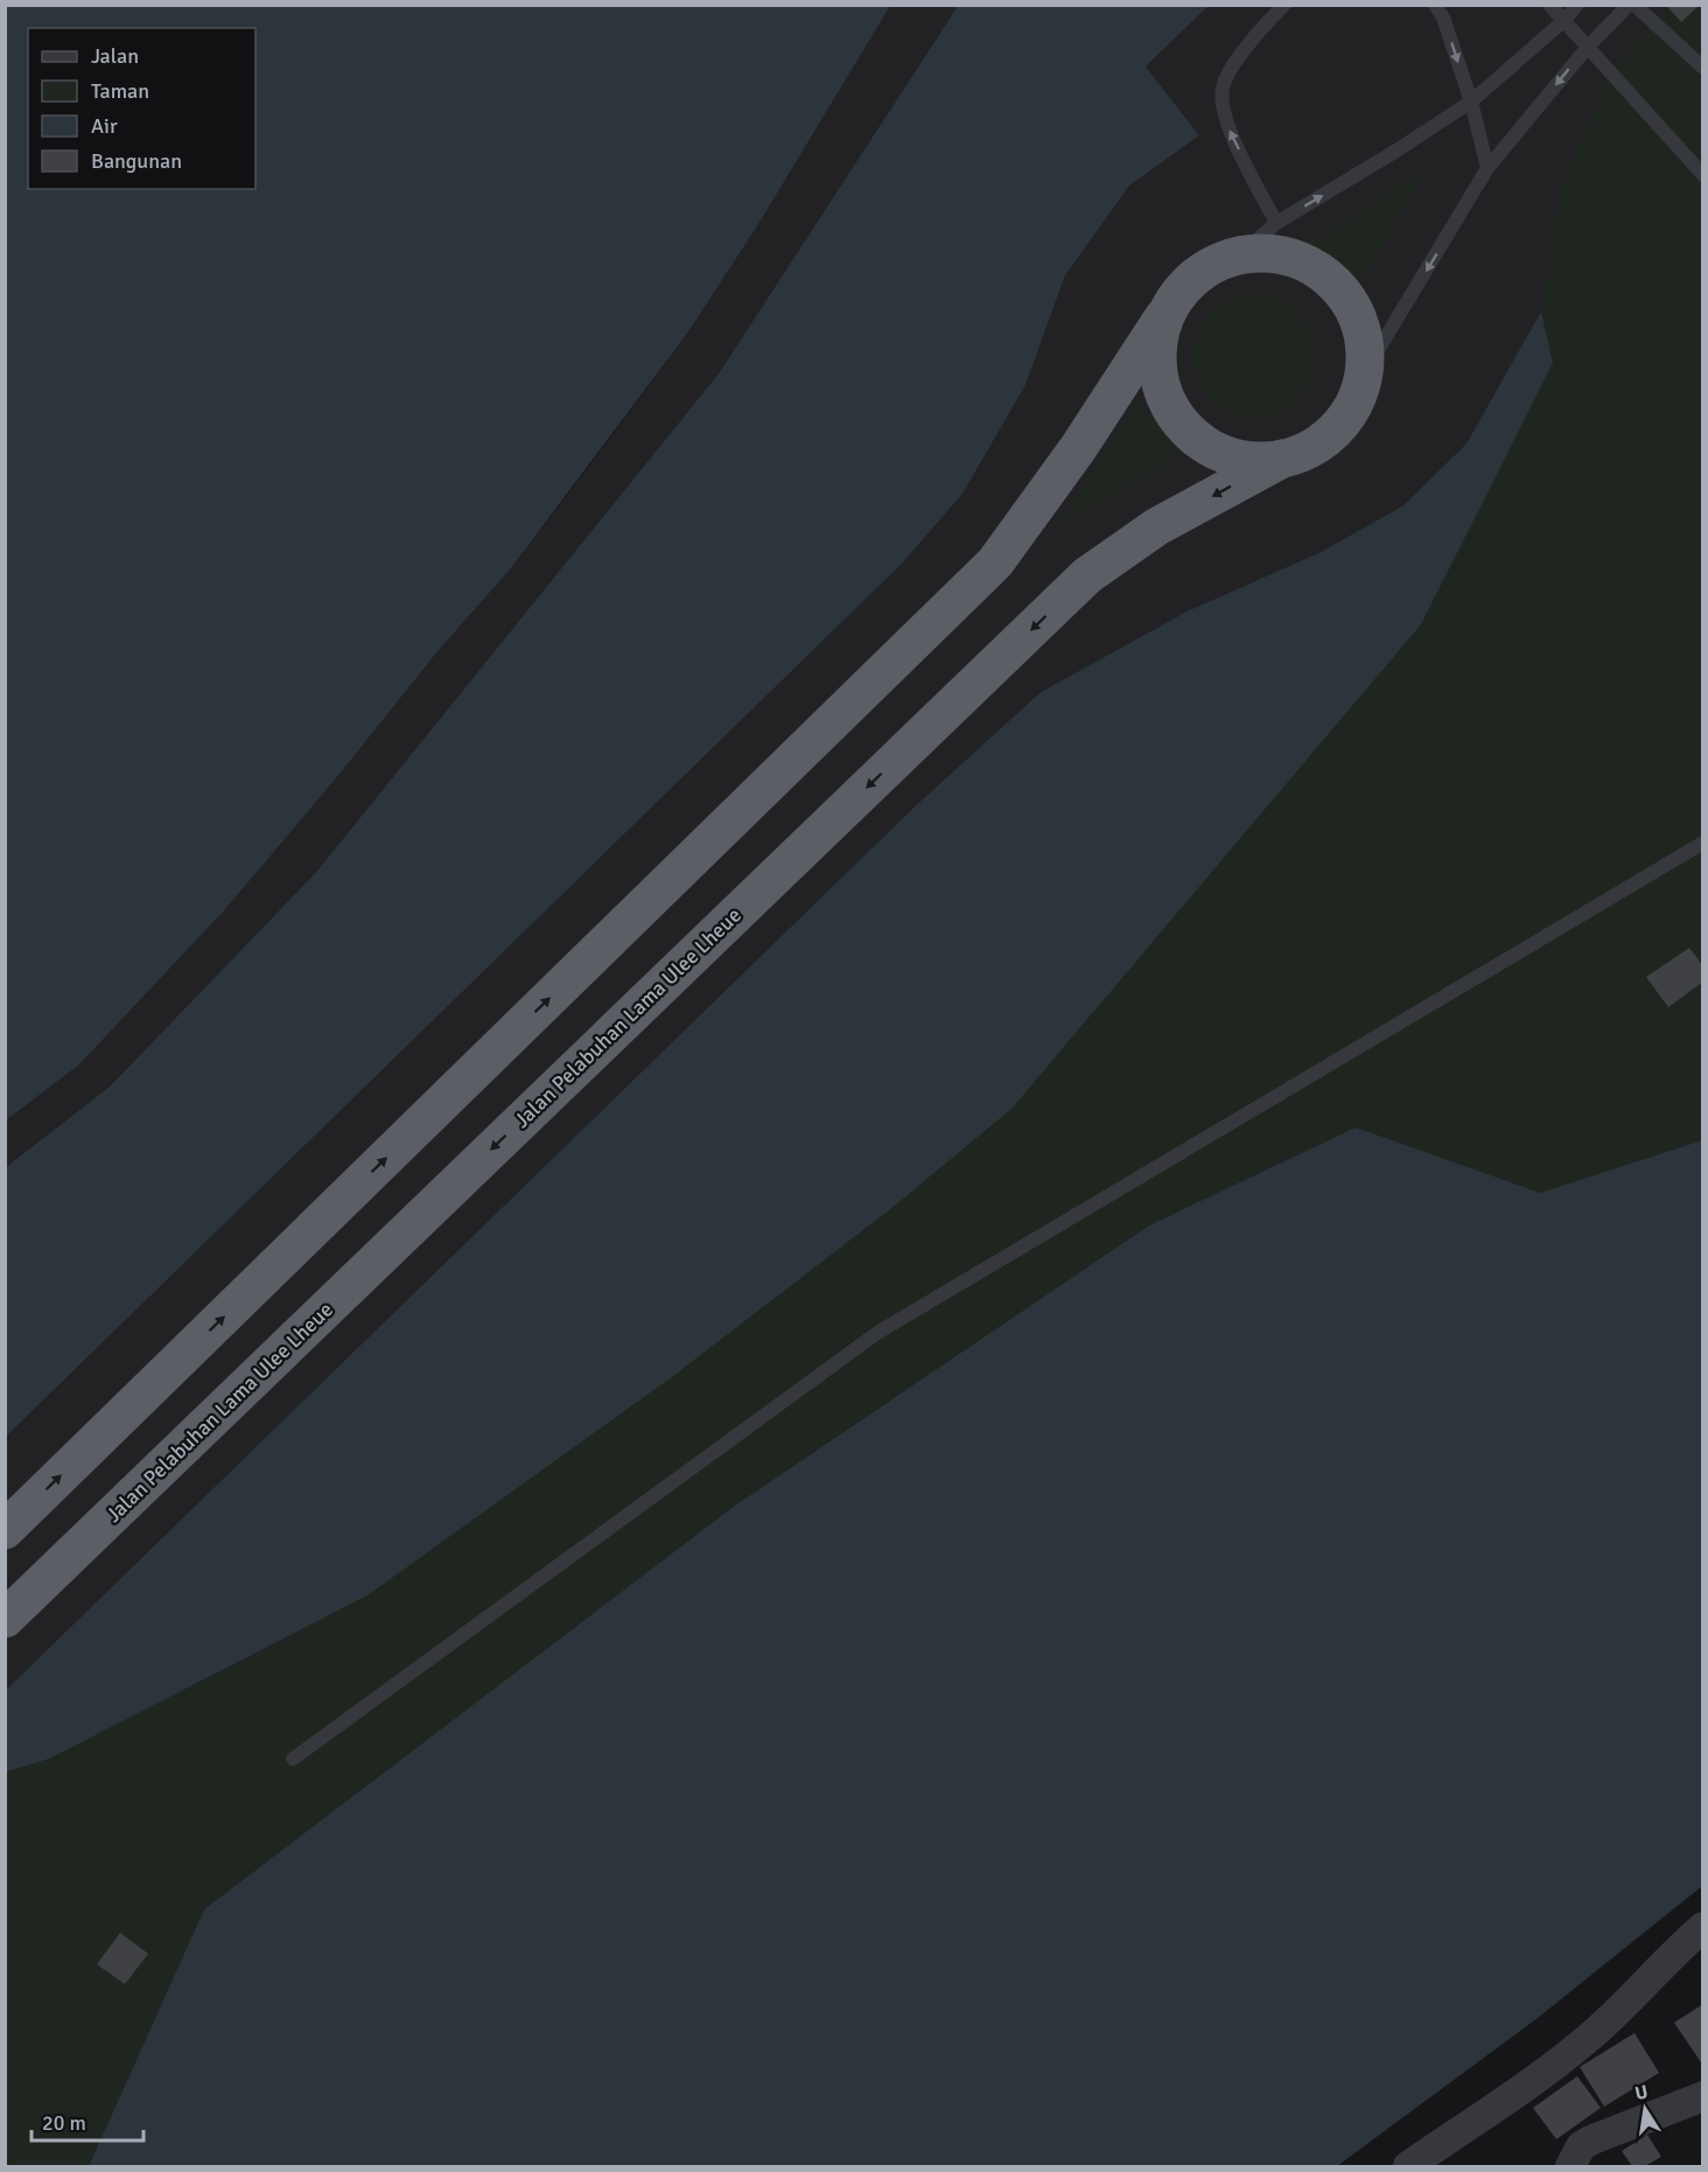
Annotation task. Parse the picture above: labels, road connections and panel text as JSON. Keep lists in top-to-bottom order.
{
  "streets": {
    "highway": ["Jalan Pelabuhan Lama Ulee Lheue"]
  },
  "legend": [
    "Jalan",
    "Taman",
    "Air",
    "Bangunan"
  ],
  "scale_bar": "20 m",
  "north": "top"
}
